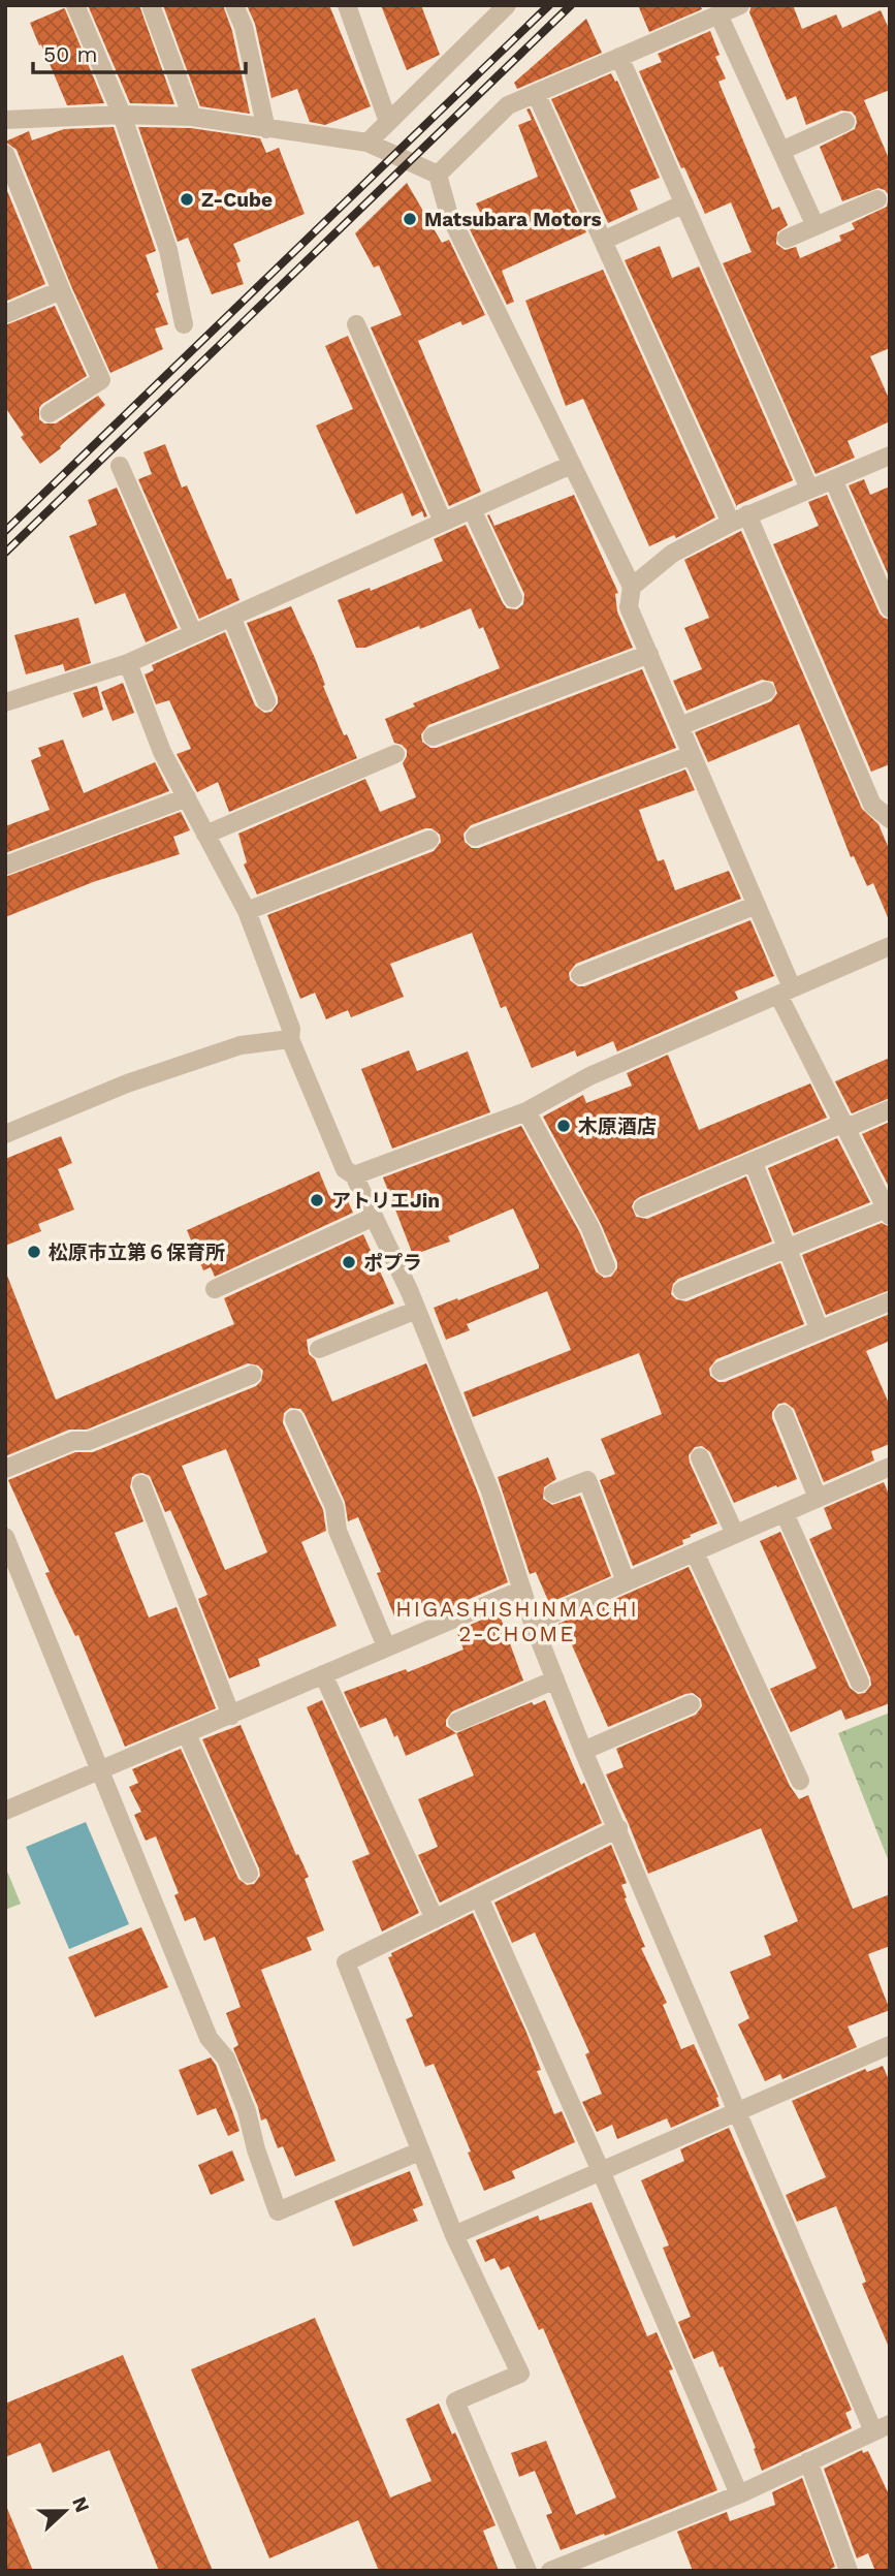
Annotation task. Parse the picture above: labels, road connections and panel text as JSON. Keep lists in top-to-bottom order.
{
  "districts": ["HIGASHISHINMACHI 2-CHOME"],
  "places": [
    "Z-Cube",
    "Matsubara Motors",
    "木原酒店",
    "アトリエJin",
    "松原市立第６保育所",
    "ポプラ"
  ],
  "scale_bar": "50 m",
  "north": "right"
}
